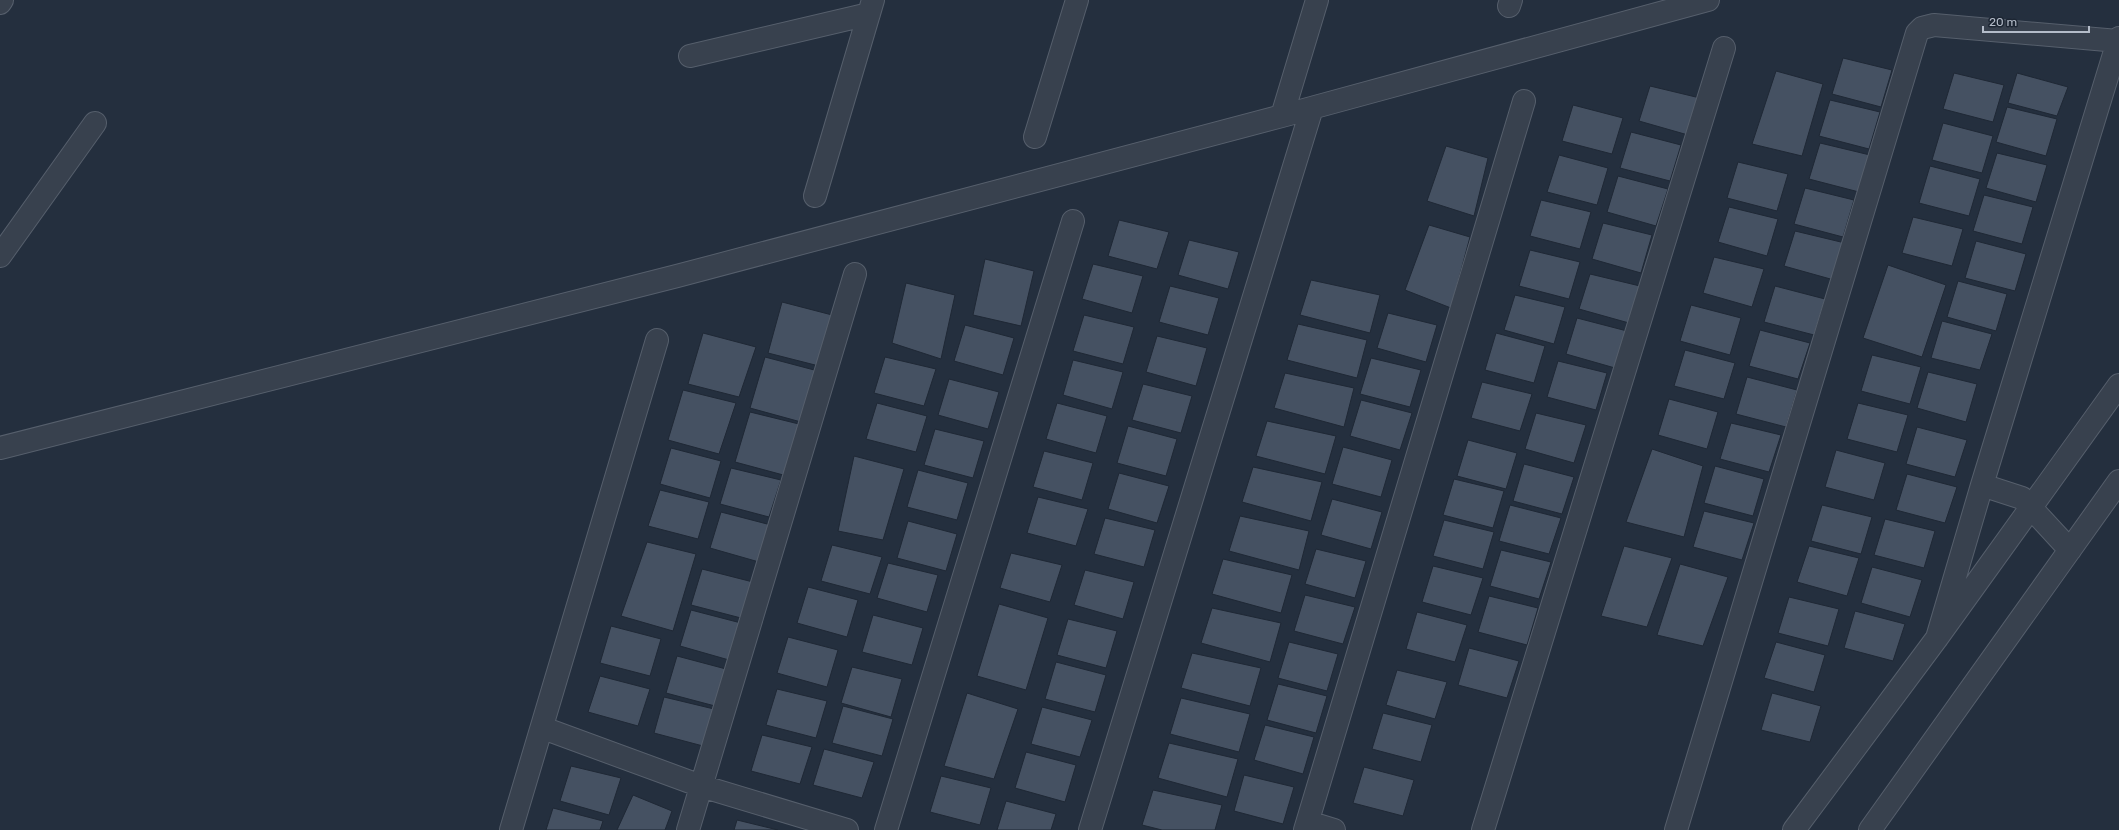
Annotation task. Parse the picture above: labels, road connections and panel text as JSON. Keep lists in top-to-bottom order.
{
  "scale_bar": "20 m"
}
